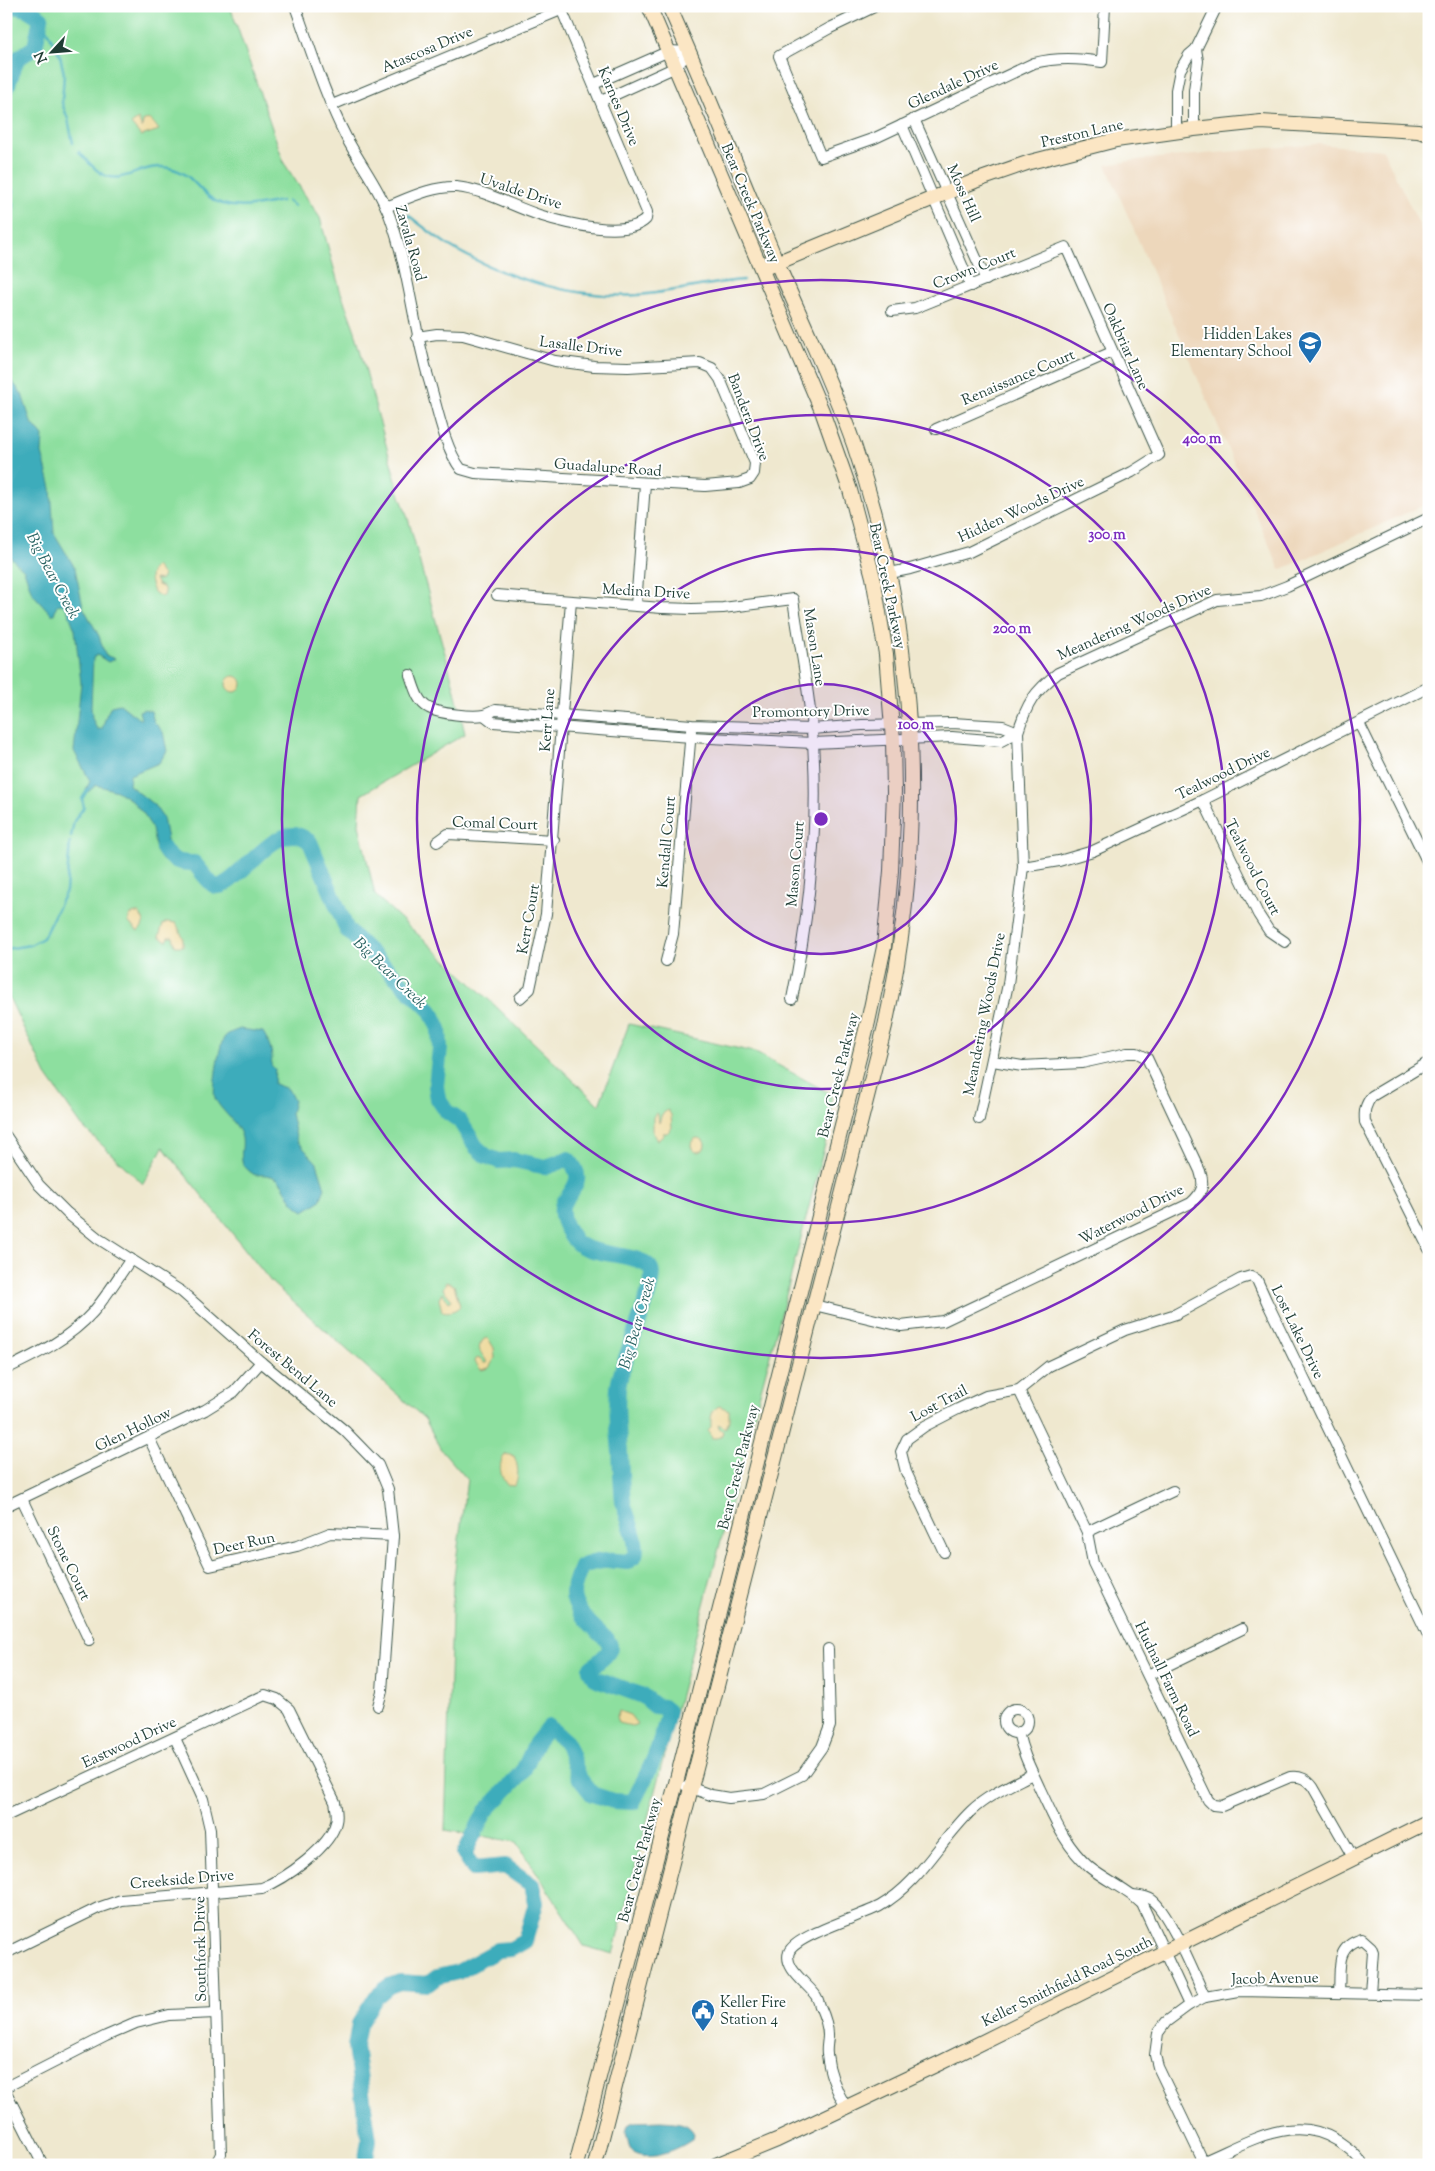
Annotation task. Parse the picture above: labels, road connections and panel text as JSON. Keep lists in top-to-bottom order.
{
  "streets": {
    "main road": ["Preston Lane", "Bear Creek Parkway", "Keller Smithfield Road South"],
    "street": [
      "Atascosa Drive",
      "Glendale Drive",
      "Karnes Drive",
      "Uvalde Drive",
      "Moss Hill",
      "Zavala Road",
      "Crown Court",
      "Lasalle Drive",
      "Oakbriar Lane",
      "Renaissance Court",
      "Bandera Drive",
      "Guadalupe Road",
      "Hidden Woods Drive",
      "Medina Drive",
      "Meandering Woods Drive",
      "Mason Lane",
      "Promontory Drive",
      "Kerr Lane",
      "Tealwood Drive",
      "Comal Court",
      "Kendall Court",
      "Mason Court",
      "Tealwood Court",
      "Kerr Court",
      "Waterwood Drive",
      "Lost Lake Drive",
      "Forest Bend Lane",
      "Lost Trail",
      "Glen Hollow",
      "Deer Run",
      "Stone Court",
      "Hudnall Farm Road",
      "Eastwood Drive",
      "Creekside Drive",
      "Southfork Drive",
      "Jacob Avenue"
    ]
  },
  "crossings": [
    ["Atascosa Drive", "Karnes Drive"],
    ["Atascosa Drive", "Zavala Road"],
    ["Glendale Drive", "Moss Hill"],
    ["Karnes Drive", "Uvalde Drive"],
    ["Preston Lane", "Moss Hill"],
    ["Preston Lane", "Bear Creek Parkway"],
    ["Uvalde Drive", "Zavala Road"],
    ["Moss Hill", "Crown Court"],
    ["Bear Creek Parkway", "Hidden Woods Drive"],
    ["Bear Creek Parkway", "Promontory Drive"],
    ["Bear Creek Parkway", "Waterwood Drive"],
    ["Zavala Road", "Lasalle Drive"],
    ["Zavala Road", "Guadalupe Road"],
    ["Crown Court", "Oakbriar Lane"],
    ["Lasalle Drive", "Bandera Drive"],
    ["Oakbriar Lane", "Renaissance Court"],
    ["Oakbriar Lane", "Hidden Woods Drive"],
    ["Bandera Drive", "Guadalupe Road"],
    ["Medina Drive", "Mason Lane"],
    ["Medina Drive", "Kerr Lane"],
    ["Meandering Woods Drive", "Promontory Drive"],
    ["Meandering Woods Drive", "Tealwood Drive"],
    ["Meandering Woods Drive", "Waterwood Drive"],
    ["Mason Lane", "Promontory Drive"],
    ["Mason Lane", "Mason Court"],
    ["Promontory Drive", "Kerr Lane"],
    ["Promontory Drive", "Kendall Court"],
    ["Promontory Drive", "Mason Court"],
    ["Kerr Lane", "Comal Court"],
    ["Kerr Lane", "Kerr Court"],
    ["Tealwood Drive", "Tealwood Court"],
    ["Comal Court", "Kerr Court"],
    ["Lost Lake Drive", "Lost Trail"],
    ["Lost Lake Drive", "Hudnall Farm Road"],
    ["Forest Bend Lane", "Glen Hollow"],
    ["Forest Bend Lane", "Deer Run"],
    ["Lost Trail", "Hudnall Farm Road"],
    ["Glen Hollow", "Deer Run"],
    ["Glen Hollow", "Stone Court"],
    ["Hudnall Farm Road", "Keller Smithfield Road South"],
    ["Eastwood Drive", "Creekside Drive"],
    ["Eastwood Drive", "Southfork Drive"],
    ["Creekside Drive", "Southfork Drive"]
  ],
  "water": ["Big Bear Creek"],
  "places": {
    "school or university": ["Hidden Lakes Elementary School"],
    "public building": ["Keller Fire Station 4"]
  },
  "north": "bottom left",
  "rings": [
    "400 m",
    "300 m",
    "200 m",
    "100 m"
  ]
}
